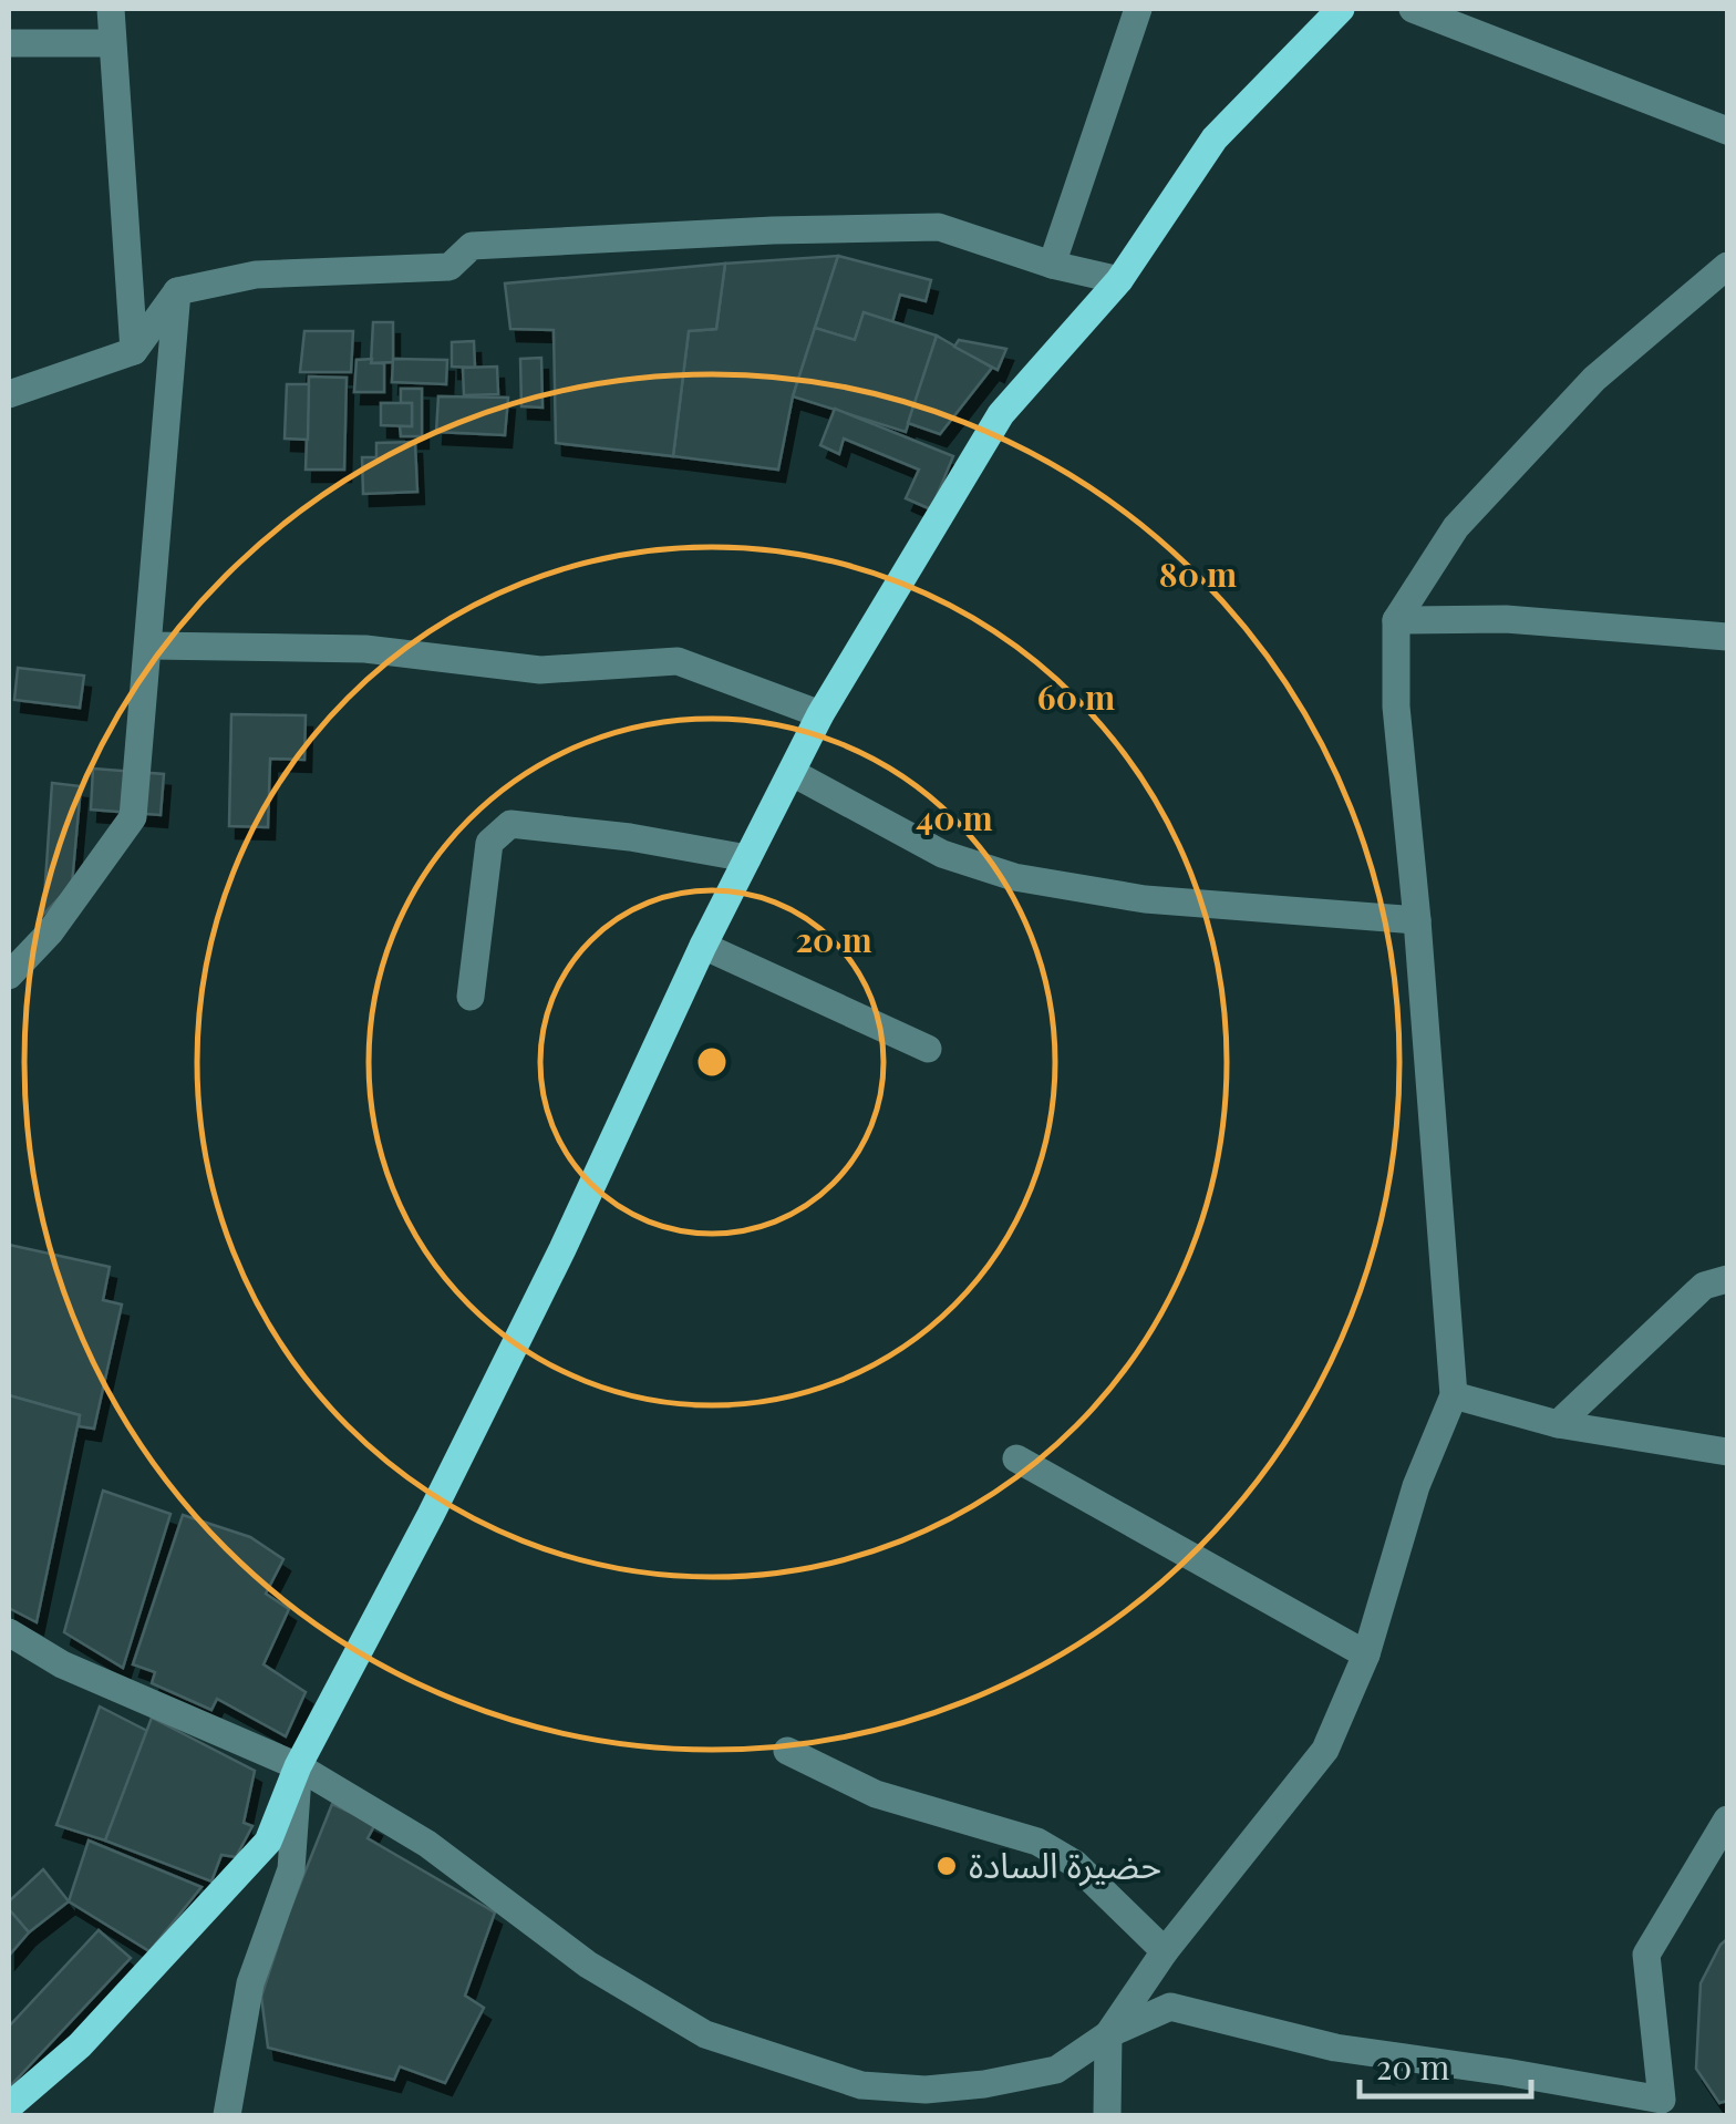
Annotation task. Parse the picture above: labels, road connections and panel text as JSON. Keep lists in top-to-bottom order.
{
  "places": ["حضيرة السادة"],
  "scale_bar": "20 m",
  "rings": [
    "80 m",
    "60 m",
    "40 m",
    "20 m"
  ]
}
